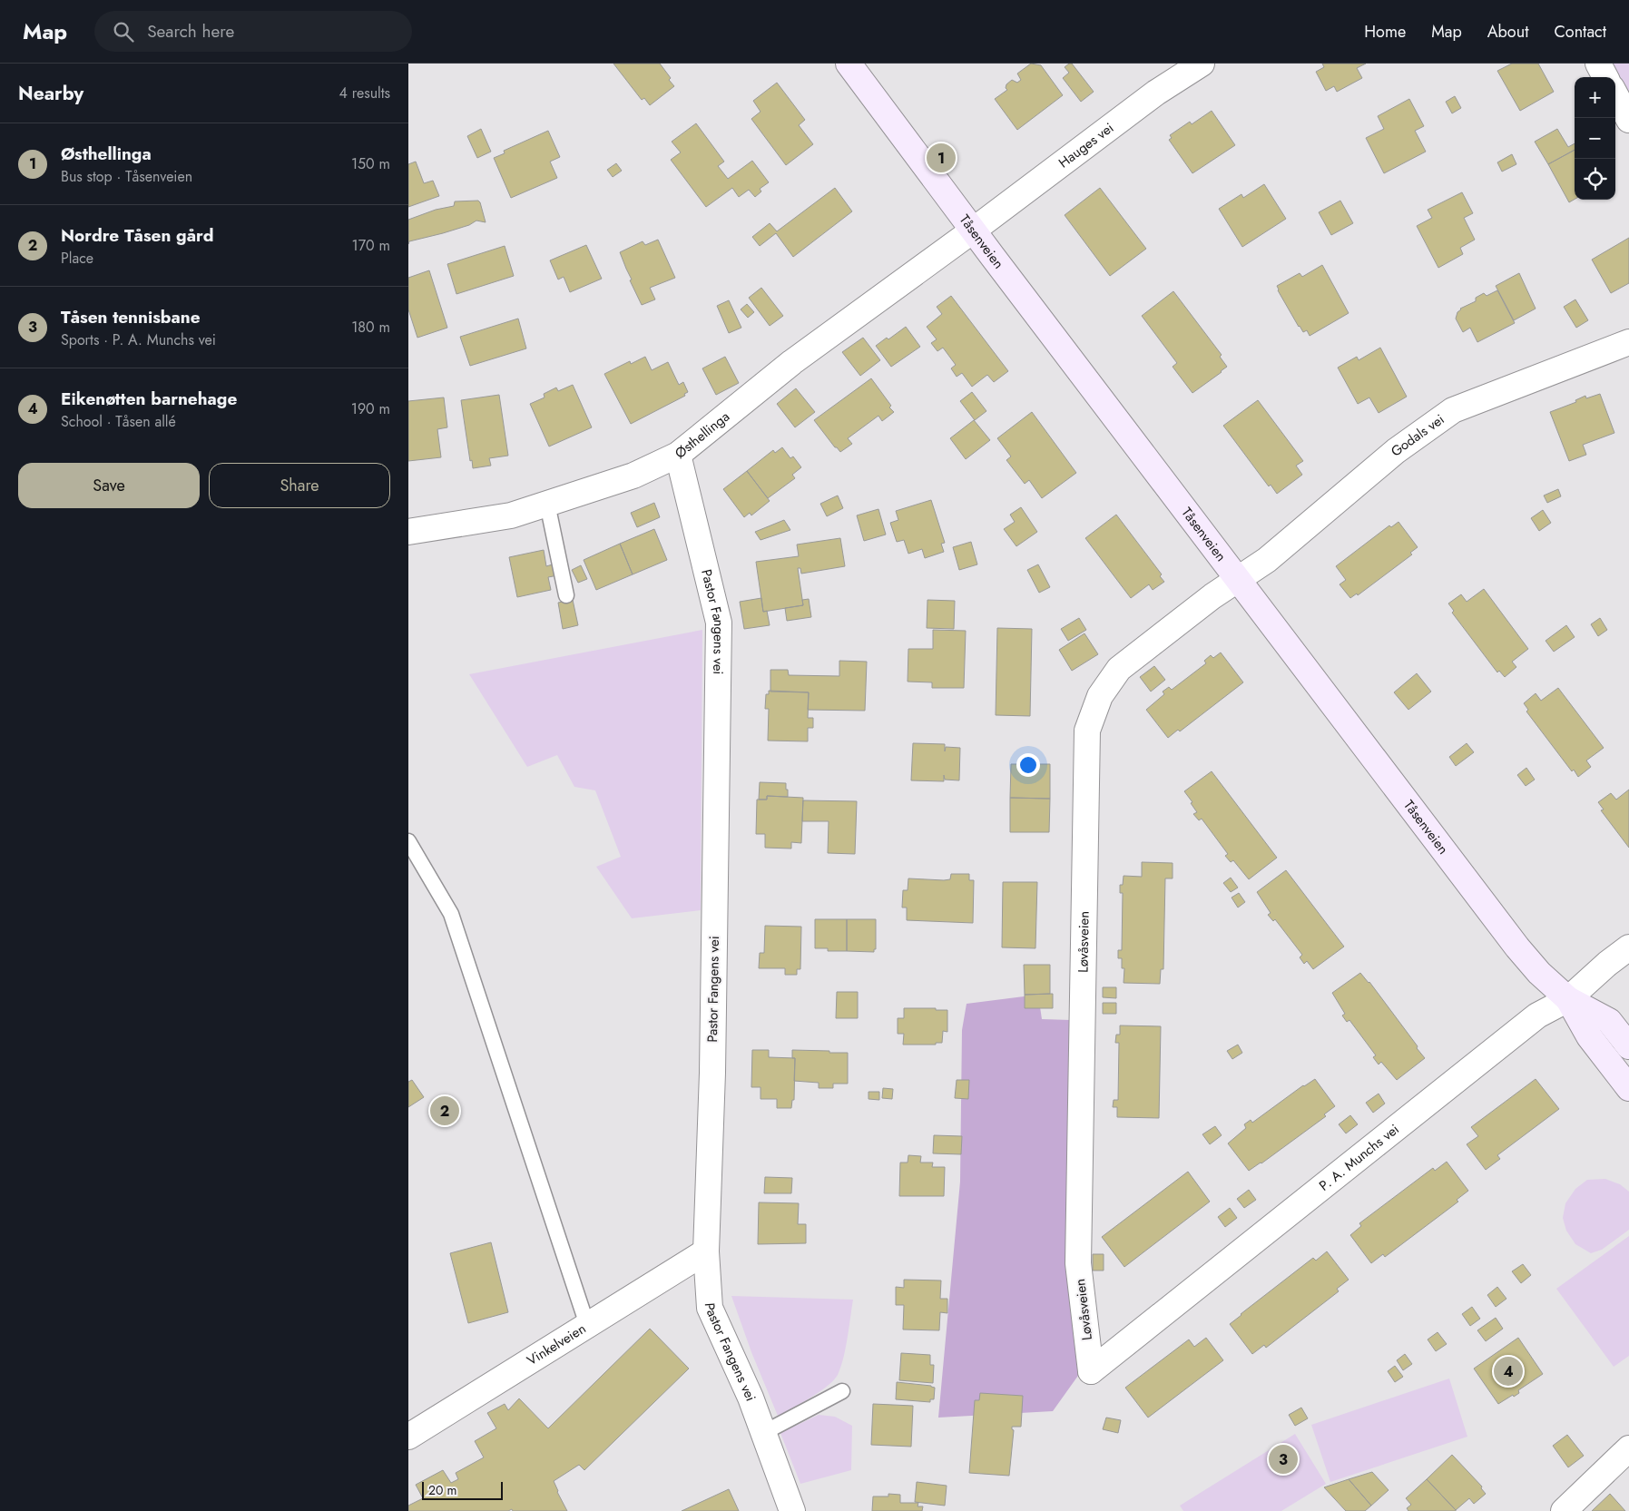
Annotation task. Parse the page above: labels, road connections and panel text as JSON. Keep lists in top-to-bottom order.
{
  "streets": {
    "street": [
      "Hauges vei",
      "Tåsenveien",
      "Østhellinga",
      "Godals vei",
      "Pastor Fangens vei",
      "Løvåsveien",
      "P. A. Munchs vei",
      "Vinkelveien"
    ]
  },
  "crossings": [
    ["Hauges vei", "Tåsenveien"],
    ["Hauges vei", "Østhellinga"],
    ["Tåsenveien", "Østhellinga"],
    ["Tåsenveien", "Godals vei"],
    ["Tåsenveien", "Løvåsveien"],
    ["Tåsenveien", "P. A. Munchs vei"],
    ["Østhellinga", "Pastor Fangens vei"],
    ["Godals vei", "Løvåsveien"],
    ["Pastor Fangens vei", "Vinkelveien"],
    ["Løvåsveien", "P. A. Munchs vei"]
  ],
  "scale_bar": "20 m",
  "page": {
    "header": "Map",
    "search": "Search here",
    "nav": [
      "Home",
      "Map",
      "About",
      "Contact"
    ],
    "heading": ["Nearby", "4 results"],
    "map_buttons": ["+", "−"],
    "list": [
      {
        "mark": "1",
        "name": "Østhellinga",
        "note": "Bus stop · Tåsenveien",
        "value": "150 m"
      },
      {
        "mark": "2",
        "name": "Nordre Tåsen gård",
        "note": "Place",
        "value": "170 m"
      },
      {
        "mark": "3",
        "name": "Tåsen tennisbane",
        "note": "Sports · P. A. Munchs vei",
        "value": "180 m"
      },
      {
        "mark": "4",
        "name": "Eikenøtten barnehage",
        "note": "School · Tåsen allé",
        "value": "190 m"
      }
    ],
    "pins": [
      "1",
      "2",
      "4",
      "3"
    ],
    "buttons": ["Save", "Share"],
    "scale": "20 m"
  }
}
